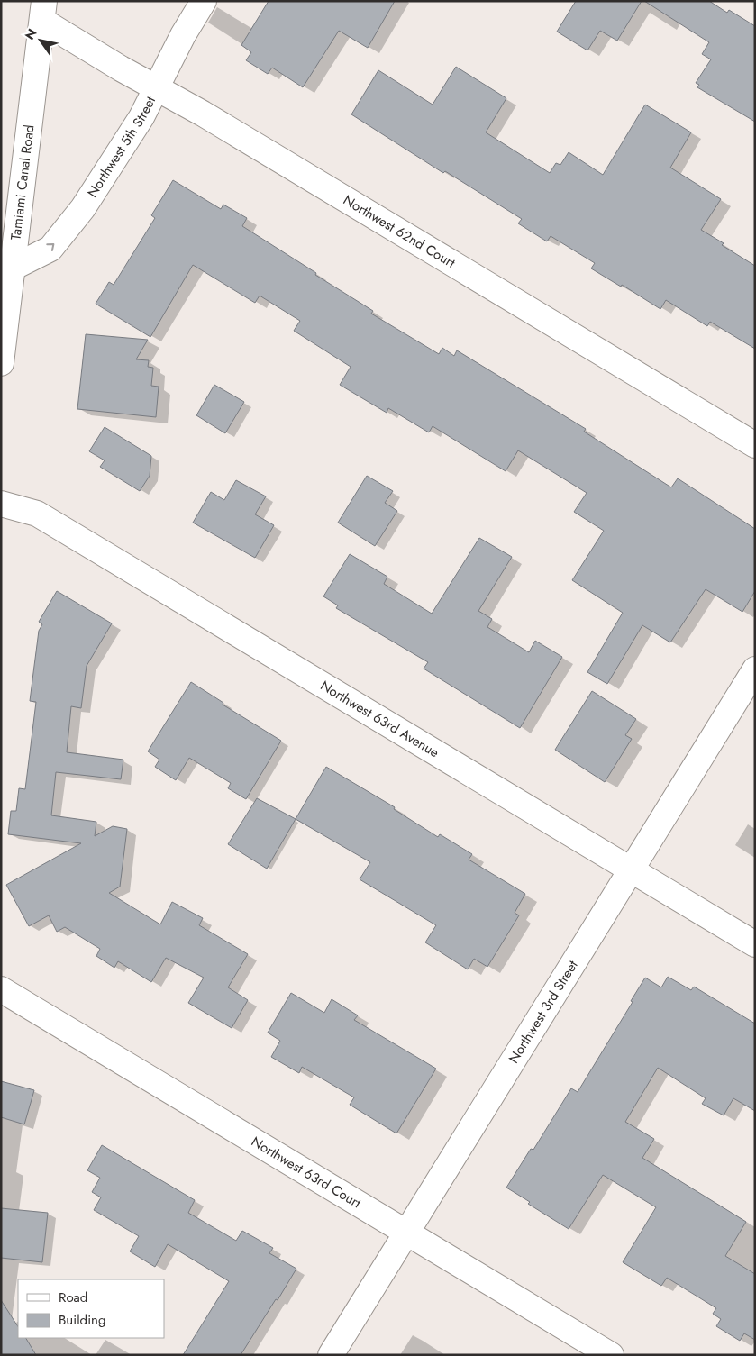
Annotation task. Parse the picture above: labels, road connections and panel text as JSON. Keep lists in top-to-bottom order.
{
  "streets": {
    "street": [
      "Northwest 5th Street",
      "Tamiami Canal Road",
      "Northwest 62nd Court",
      "Northwest 63rd Avenue",
      "Northwest 3rd Street",
      "Northwest 63rd Court"
    ]
  },
  "crossings": [
    ["Northwest 5th Street", "Tamiami Canal Road"],
    ["Northwest 5th Street", "Northwest 62nd Court"],
    ["Tamiami Canal Road", "Northwest 62nd Court"],
    ["Northwest 63rd Avenue", "Northwest 3rd Street"],
    ["Northwest 3rd Street", "Northwest 63rd Court"]
  ],
  "one_way": ["Northwest 5th Street"],
  "legend": ["Road", "Building"],
  "north": "top left"
}
